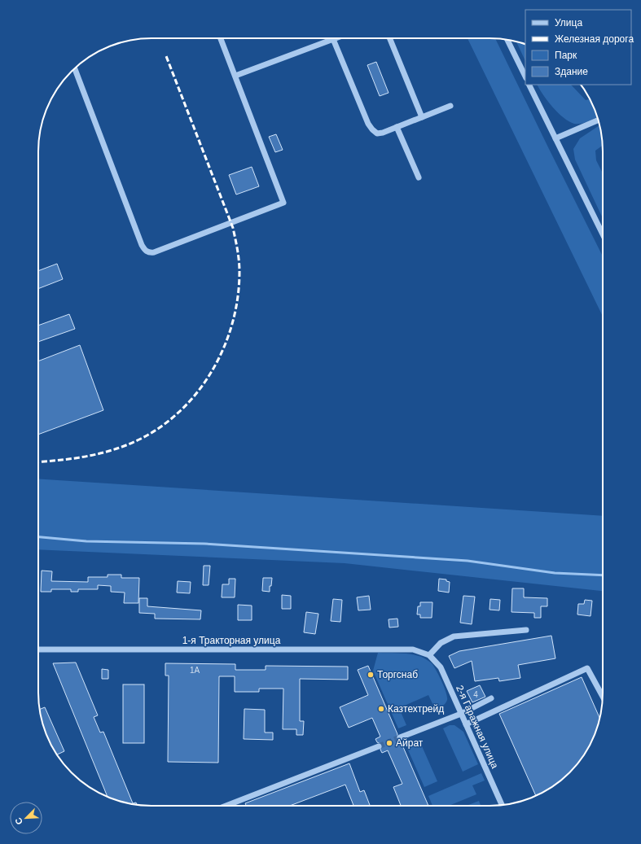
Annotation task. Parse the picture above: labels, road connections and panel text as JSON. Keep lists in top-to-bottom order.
{
  "streets": {
    "street": ["1-я Тракторная улица", "2-я Гаражная улица"]
  },
  "crossings": [
    ["1-я Тракторная улица", "2-я Гаражная улица"]
  ],
  "places": ["Торгснаб", "Казтехтрейд", "Айрат"],
  "house_numbers": ["1А", "4"],
  "legend": [
    "Улица",
    "Железная дорога",
    "Парк",
    "Здание"
  ],
  "north": "bottom left"
}
